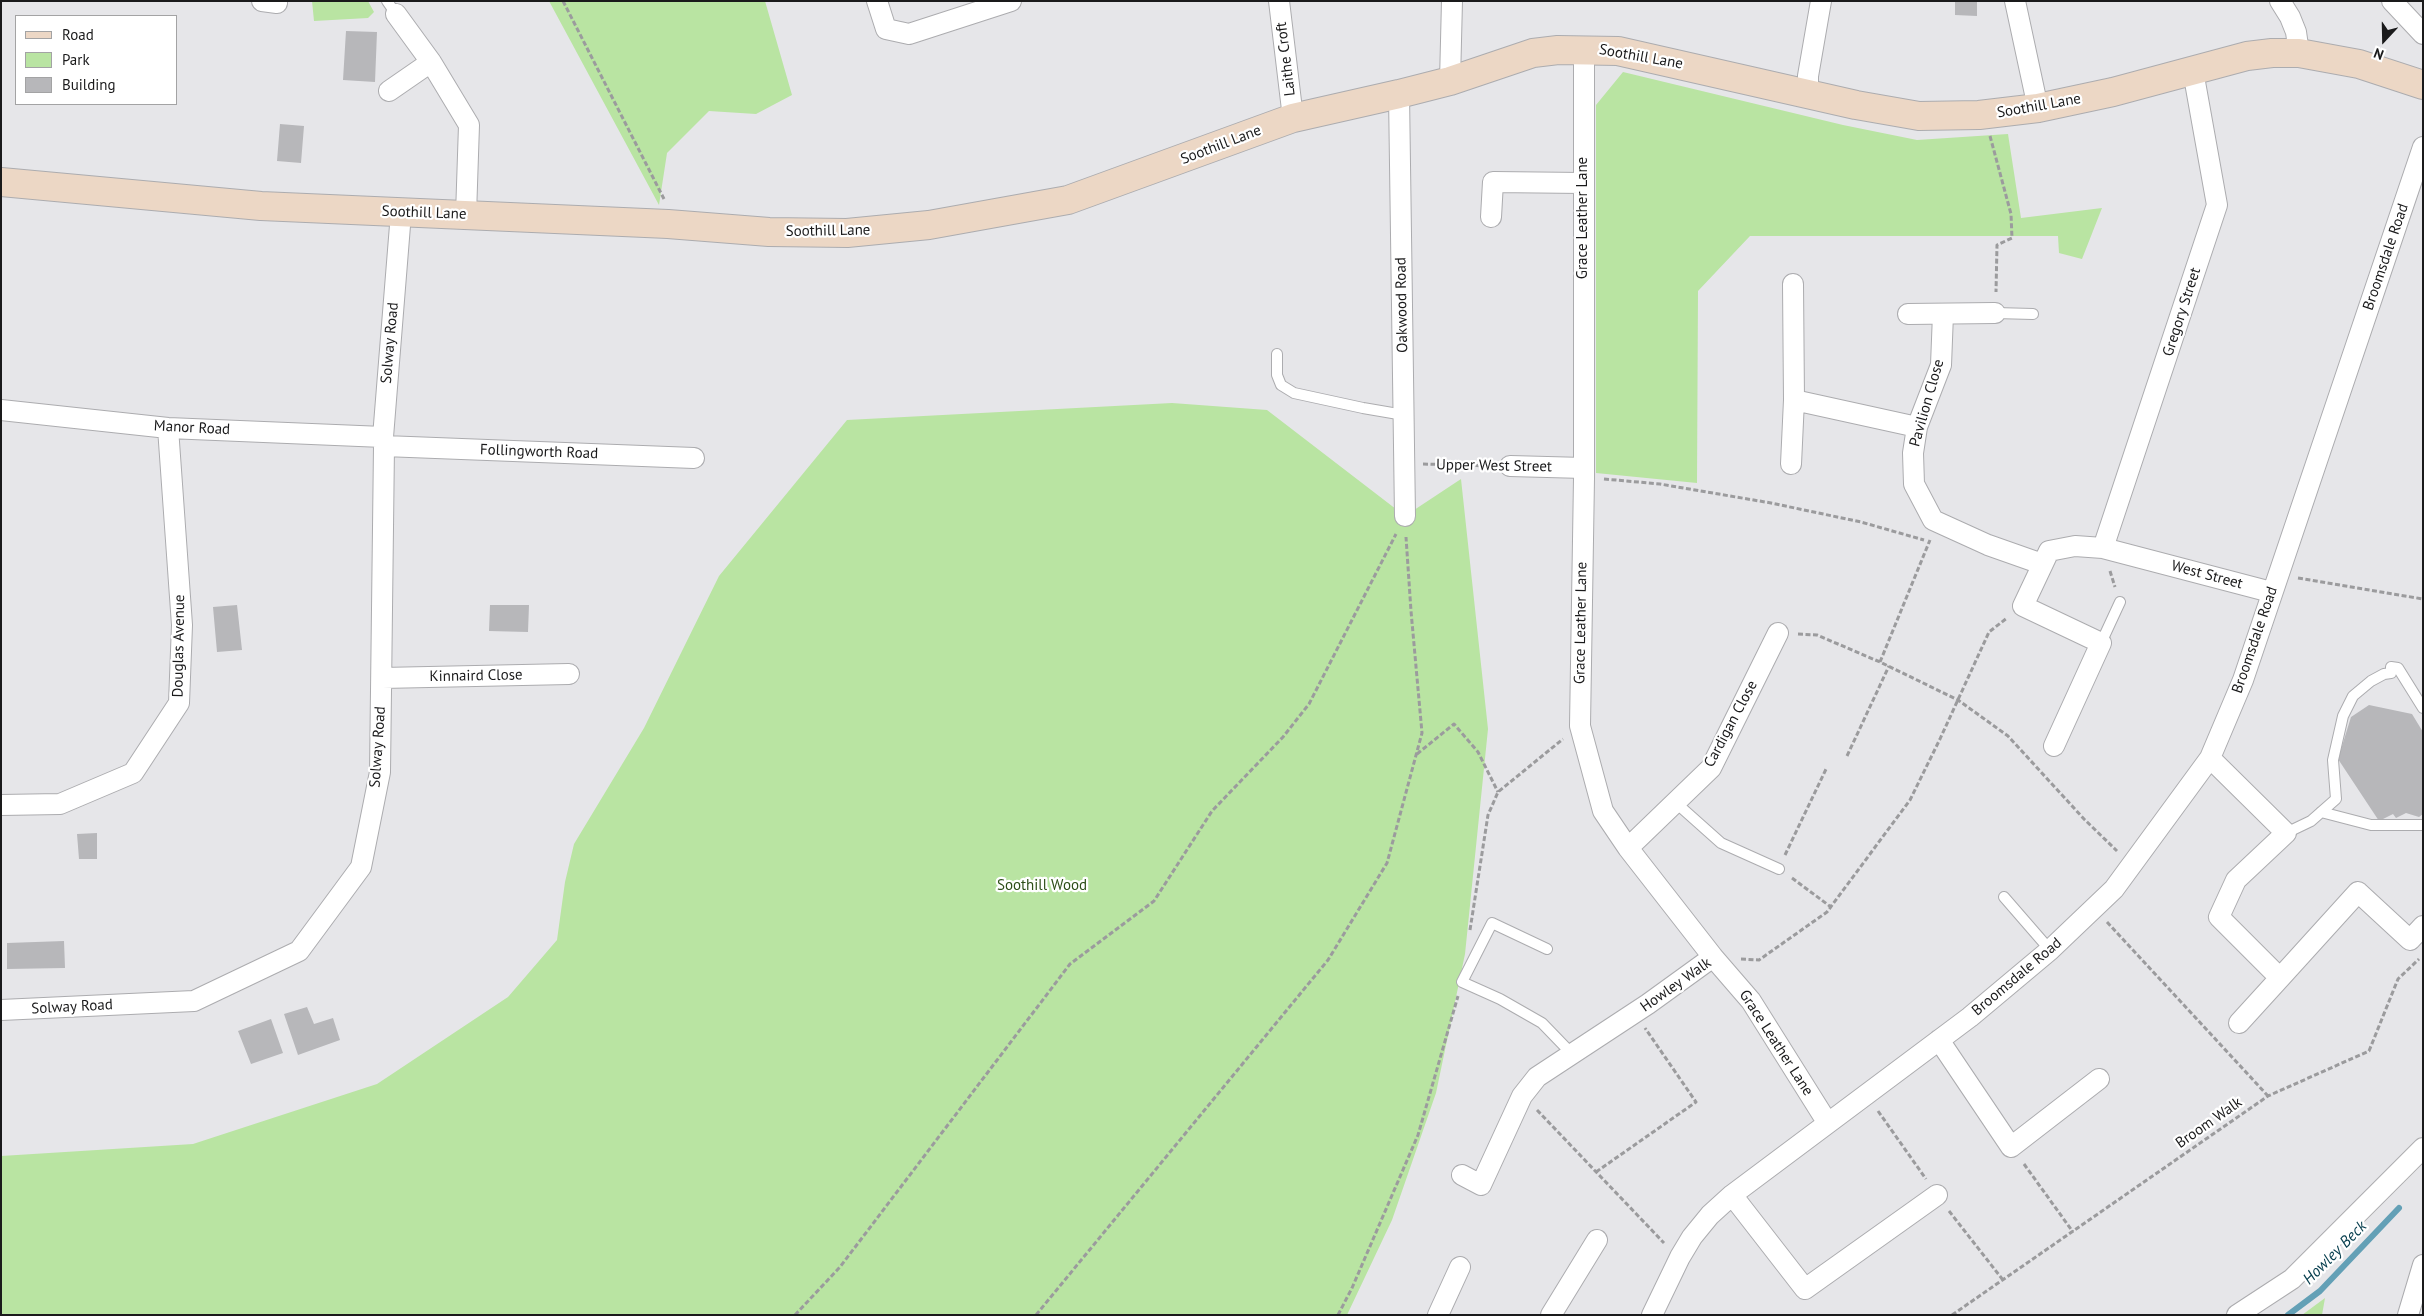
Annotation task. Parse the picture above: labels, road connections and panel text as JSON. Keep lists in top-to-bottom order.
{
  "streets": {
    "main road": ["Soothill Lane"],
    "street": [
      "Laithe Croft",
      "Grace Leather Lane",
      "Broomsdale Road",
      "Oakwood Road",
      "Gregory Street",
      "Solway Road",
      "Pavilion Close",
      "Manor Road",
      "Follingworth Road",
      "Upper West Street",
      "West Street",
      "Douglas Avenue",
      "Kinnaird Close",
      "Cardigan Close",
      "Howley Walk"
    ],
    "path": ["Broom Walk"]
  },
  "crossings": [
    ["Soothill Lane", "Laithe Croft"],
    ["Soothill Lane", "Grace Leather Lane"],
    ["Soothill Lane", "Oakwood Road"],
    ["Soothill Lane", "Gregory Street"],
    ["Soothill Lane", "Solway Road"],
    ["Grace Leather Lane", "Broomsdale Road"],
    ["Grace Leather Lane", "Upper West Street"],
    ["Grace Leather Lane", "Cardigan Close"],
    ["Grace Leather Lane", "Howley Walk"],
    ["Broomsdale Road", "West Street"],
    ["Oakwood Road", "Upper West Street"],
    ["Gregory Street", "West Street"],
    ["Solway Road", "Manor Road"],
    ["Solway Road", "Follingworth Road"],
    ["Solway Road", "Kinnaird Close"],
    ["Manor Road", "Follingworth Road"],
    ["Manor Road", "Douglas Avenue"]
  ],
  "water": ["Howley Beck"],
  "parks": ["Soothill Wood"],
  "legend": ["Road", "Park", "Building"],
  "north": "bottom"
}
